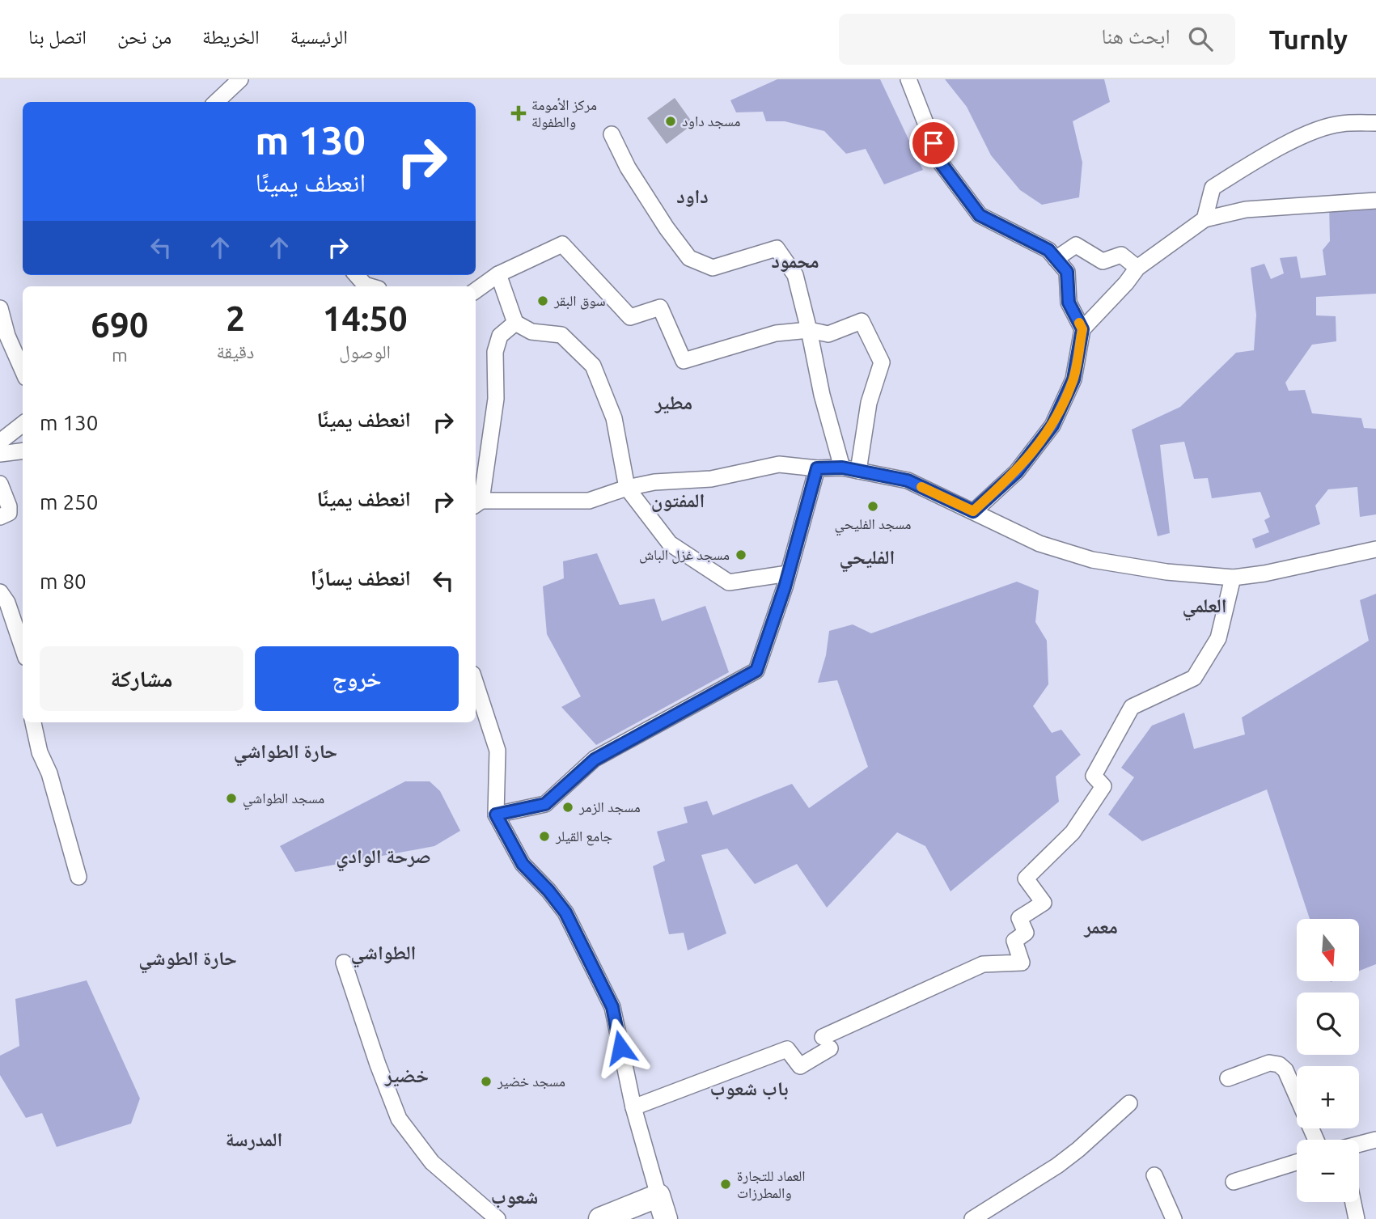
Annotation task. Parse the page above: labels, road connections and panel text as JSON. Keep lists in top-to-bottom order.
{
  "districts": [
    "داود",
    "محمود",
    "مطير",
    "المفتون",
    "الفليحي",
    "العلمي",
    "حارة الطواشي",
    "صرحة الوادي",
    "معمر",
    "الطواشي",
    "حارة الطوشي",
    "خضير",
    "باب شعوب",
    "المدرسة",
    "شعوب"
  ],
  "places": {
    "health": ["مركز الأمومة والطفولة"],
    "other": [
      "مسجد داود",
      "سوق البقر",
      "مسجد الفليحي",
      "مسجد غزل الباش",
      "مسجد الطواشي",
      "مسجد الزمر",
      "جامع القيلر",
      "مسجد خضير",
      "العماد للتجارة والمطرزات"
    ]
  },
  "north": "bottom",
  "page": {
    "header": "Turnly",
    "search": "ابحث هنا",
    "nav": [
      "الرئيسية",
      "الخريطة",
      "من نحن",
      "اتصل بنا"
    ],
    "turn": ["130 m", "انعطف يمينًا"],
    "eta": [
      "14:50",
      "الوصول",
      "2",
      "دقيقة",
      "690",
      "m"
    ],
    "list": [
      {
        "name": "انعطف يمينًا",
        "value": "130 m"
      },
      {
        "name": "انعطف يمينًا",
        "value": "250 m"
      },
      {
        "name": "انعطف يسارًا",
        "value": "80 m"
      }
    ],
    "buttons": ["خروج", "مشاركة"],
    "map_buttons": ["+", "−"]
  }
}
